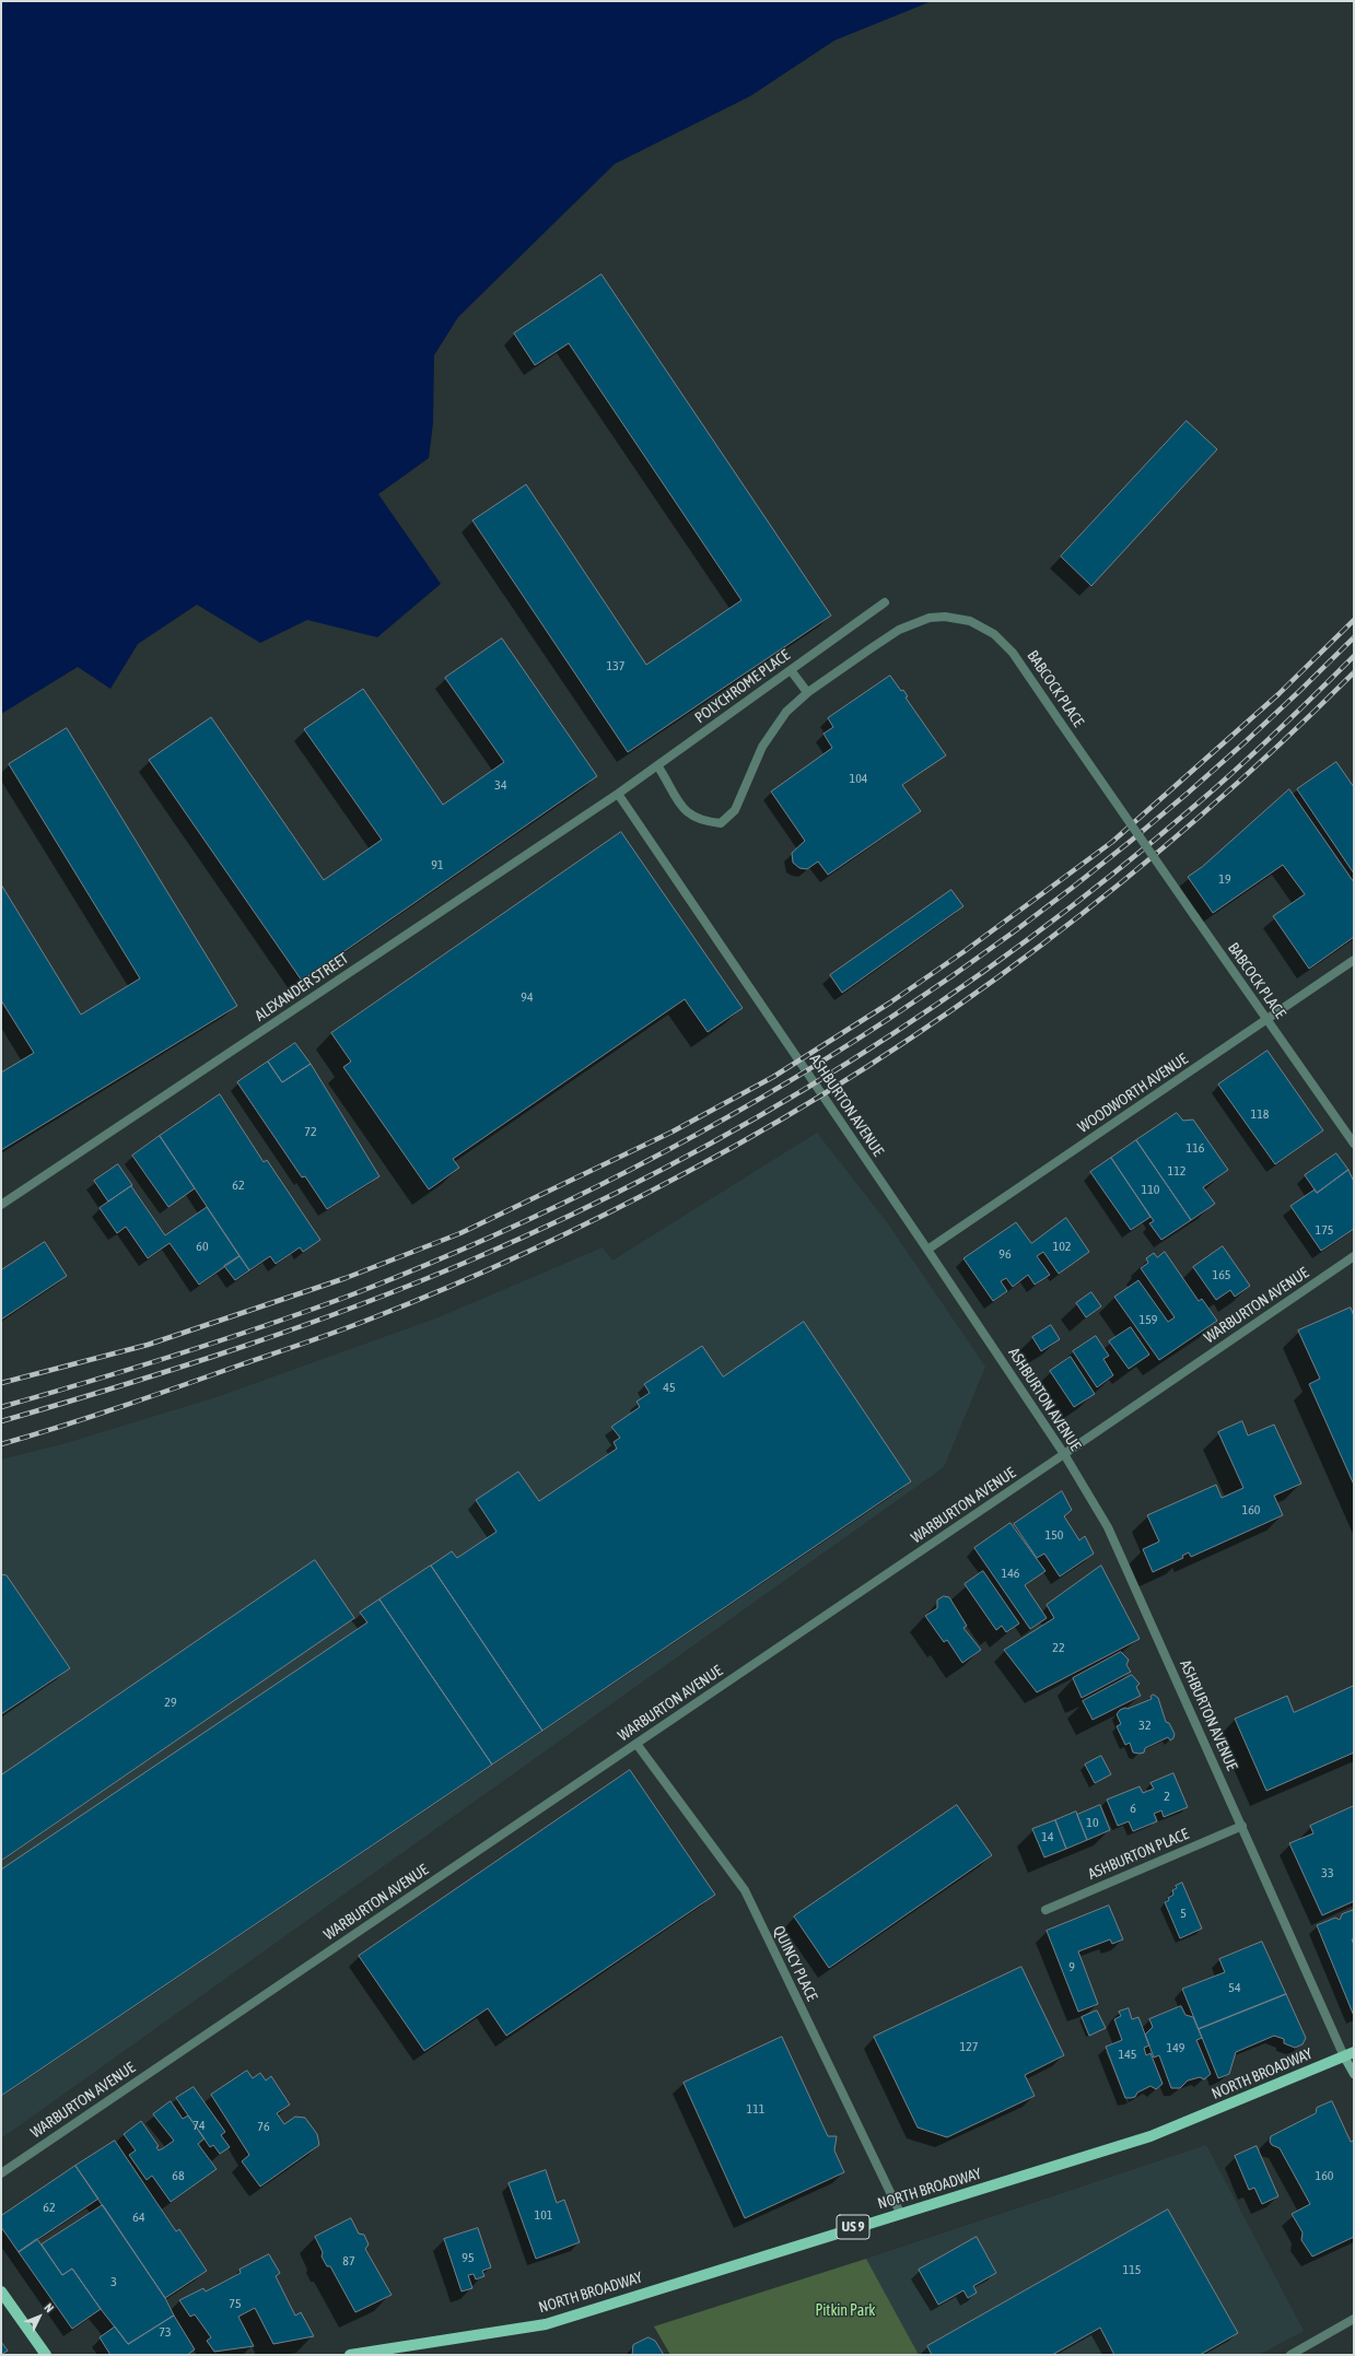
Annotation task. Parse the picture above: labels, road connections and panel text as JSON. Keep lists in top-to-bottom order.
{
  "streets": {
    "main road": ["ASHBURTON AVENUE", "NORTH BROADWAY", "US 9"],
    "street": [
      "POLYCHROME PLACE",
      "BABCOCK PLACE",
      "ALEXANDER STREET",
      "WOODWORTH AVENUE",
      "WARBURTON AVENUE",
      "ASHBURTON PLACE",
      "QUINCY PLACE"
    ]
  },
  "crossings": [
    ["POLYCHROME PLACE", "BABCOCK PLACE"],
    ["POLYCHROME PLACE", "ALEXANDER STREET"],
    ["POLYCHROME PLACE", "ASHBURTON AVENUE"],
    ["BABCOCK PLACE", "WOODWORTH AVENUE"],
    ["ALEXANDER STREET", "ASHBURTON AVENUE"],
    ["WOODWORTH AVENUE", "ASHBURTON AVENUE"],
    ["ASHBURTON AVENUE", "WARBURTON AVENUE"],
    ["ASHBURTON AVENUE", "ASHBURTON PLACE"],
    ["ASHBURTON AVENUE", "NORTH BROADWAY"],
    ["WARBURTON AVENUE", "QUINCY PLACE"],
    ["QUINCY PLACE", "NORTH BROADWAY"]
  ],
  "parks": ["Pitkin Park"],
  "house_numbers": [
    "137",
    "104",
    "34",
    "91",
    "19",
    "94",
    "118",
    "72",
    "116",
    "112",
    "62",
    "110",
    "175",
    "60",
    "102",
    "96",
    "165",
    "159",
    "45",
    "160",
    "150",
    "146",
    "22",
    "29",
    "32",
    "2",
    "6",
    "10",
    "14",
    "33",
    "5",
    "9",
    "54",
    "127",
    "149",
    "145",
    "111",
    "74",
    "76",
    "68",
    "160",
    "62",
    "101",
    "64",
    "95",
    "87",
    "115",
    "3",
    "75",
    "73"
  ],
  "north": "top right"
}
